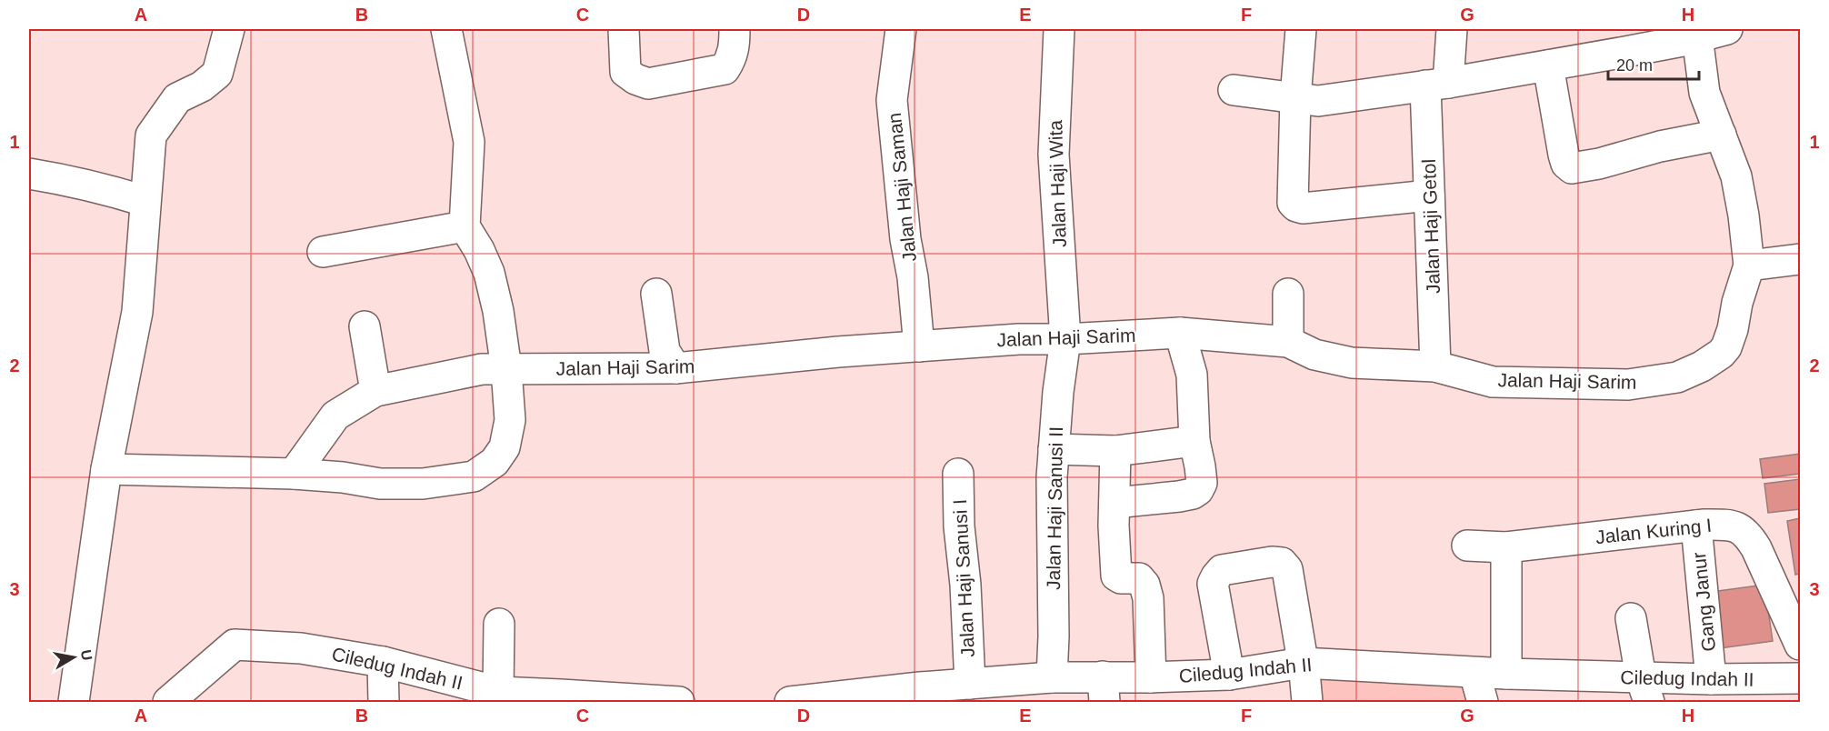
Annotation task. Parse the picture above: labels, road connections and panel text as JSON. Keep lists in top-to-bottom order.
{
  "streets": {
    "street": [
      "Jalan Haji Wita",
      "Jalan Haji Saman",
      "Jalan Haji Getol",
      "Jalan Haji Sarim",
      "Jalan Haji Sanusi II",
      "Jalan Kuring I",
      "Jalan Haji Sanusi I",
      "Gang Janur",
      "Ciledug Indah II"
    ]
  },
  "crossings": [
    ["Jalan Haji Wita", "Jalan Haji Sarim"],
    ["Jalan Haji Wita", "Jalan Haji Sanusi II"],
    ["Jalan Haji Saman", "Jalan Haji Sarim"],
    ["Jalan Haji Getol", "Jalan Haji Sarim"],
    ["Jalan Haji Sarim", "Jalan Haji Sanusi II"],
    ["Jalan Haji Sanusi II", "Ciledug Indah II"],
    ["Jalan Kuring I", "Gang Janur"],
    ["Jalan Haji Sanusi I", "Ciledug Indah II"],
    ["Gang Janur", "Ciledug Indah II"]
  ],
  "scale_bar": "20 m",
  "north": "right",
  "grid": {
    "columns": [
      "A",
      "B",
      "C",
      "D",
      "E",
      "F",
      "G",
      "H"
    ],
    "rows": ["1", "2", "3"]
  }
}
